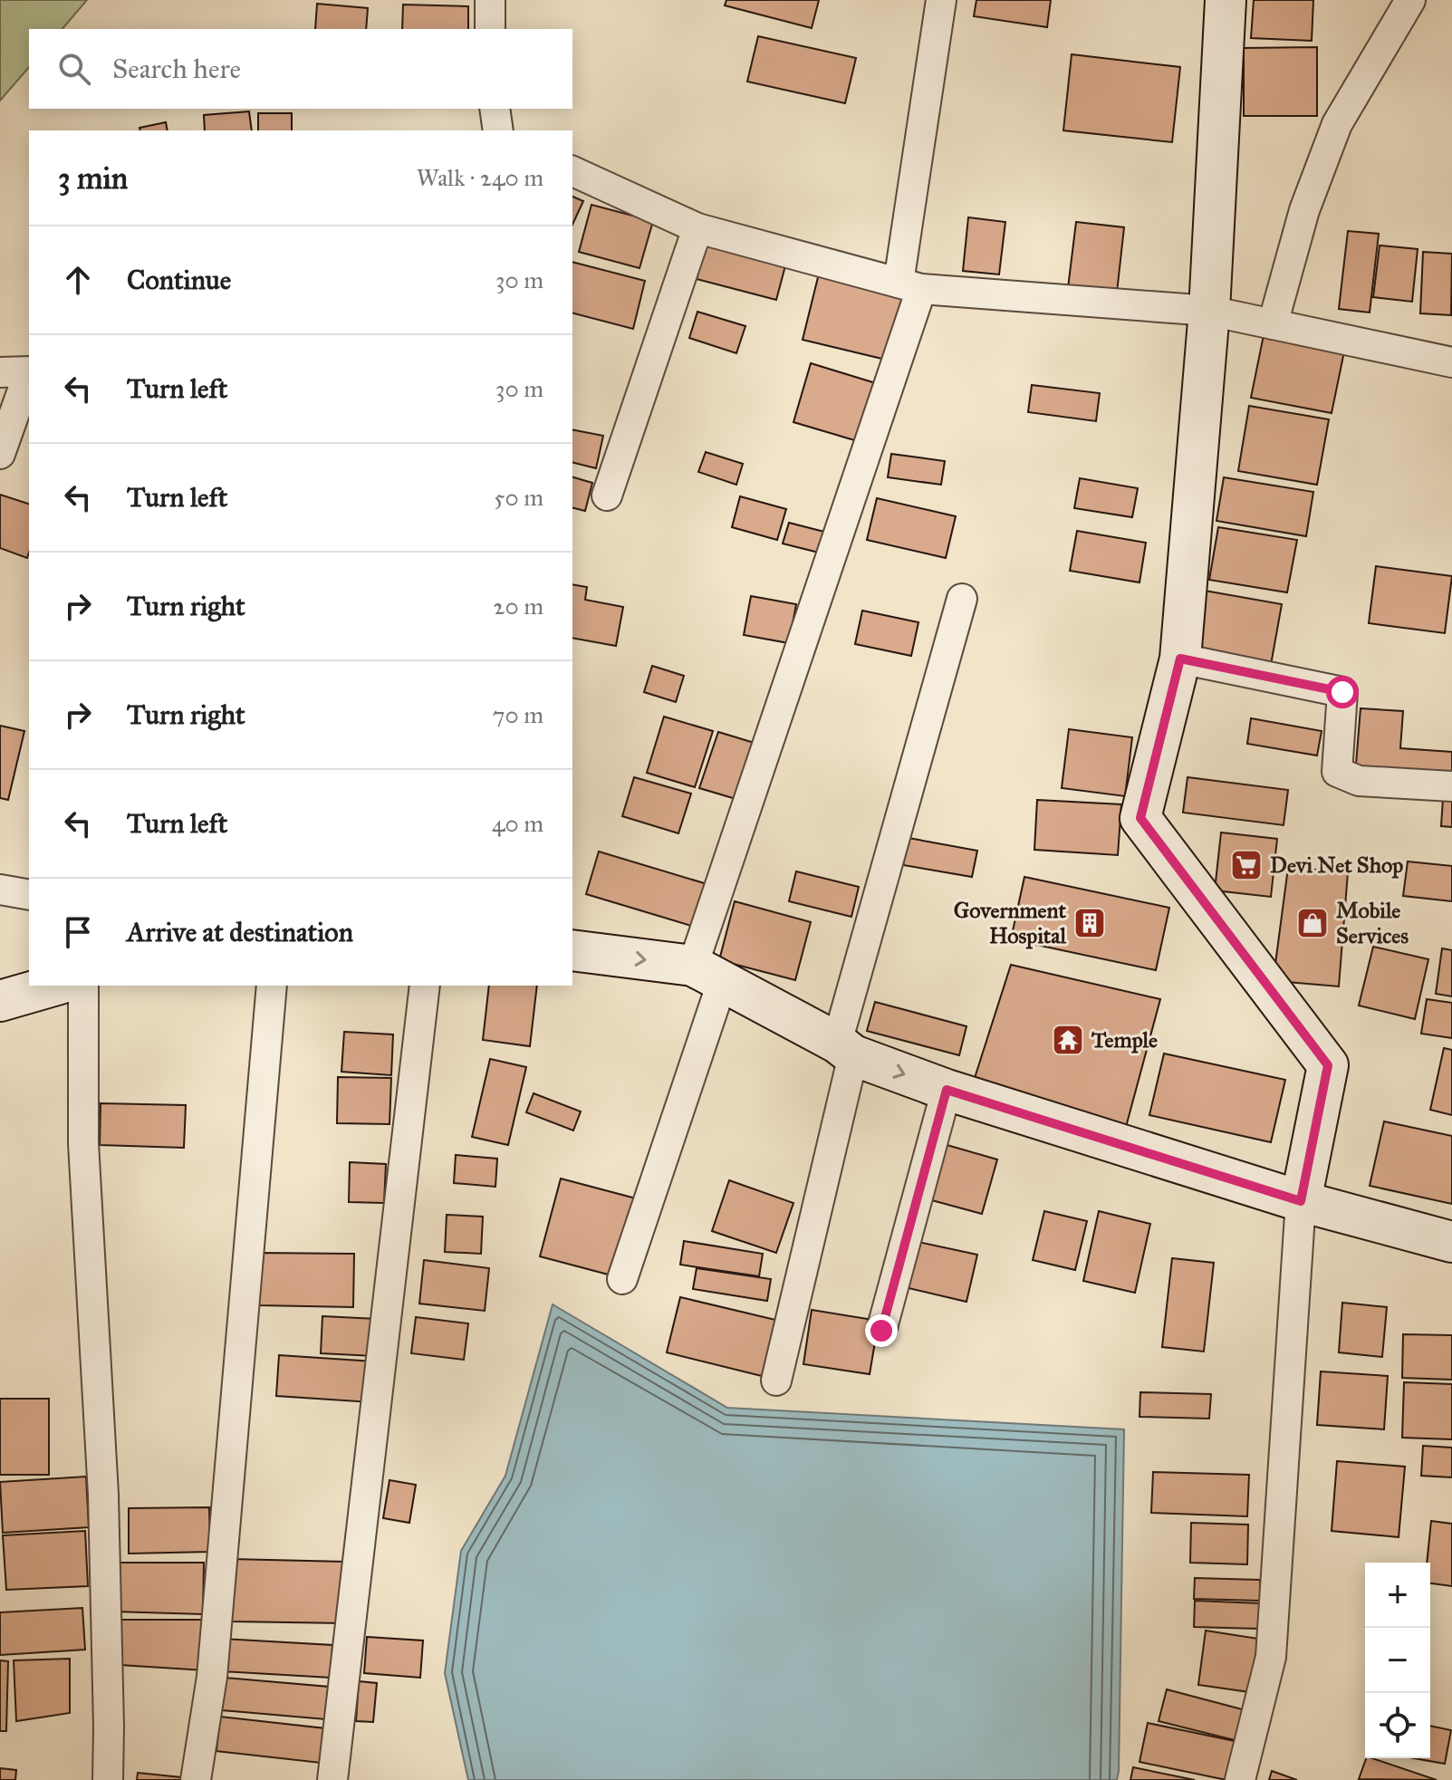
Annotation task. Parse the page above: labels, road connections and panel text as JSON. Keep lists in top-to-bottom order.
{
  "places": {
    "supermarket": ["Devi Net Shop"],
    "building": ["Government Hospital"],
    "shop": ["Mobile Services"],
    "temple": ["Temple"]
  },
  "page": {
    "search": "Search here",
    "heading": ["3 min", "Walk · 240 m"],
    "list": [
      ["Continue", "30 m"],
      ["Turn left", "30 m"],
      ["Turn left", "50 m"],
      ["Turn right", "20 m"],
      ["Turn right", "70 m"],
      ["Turn left", "40 m"],
      "Arrive at destination"
    ],
    "map_buttons": ["+", "−"]
  }
}
